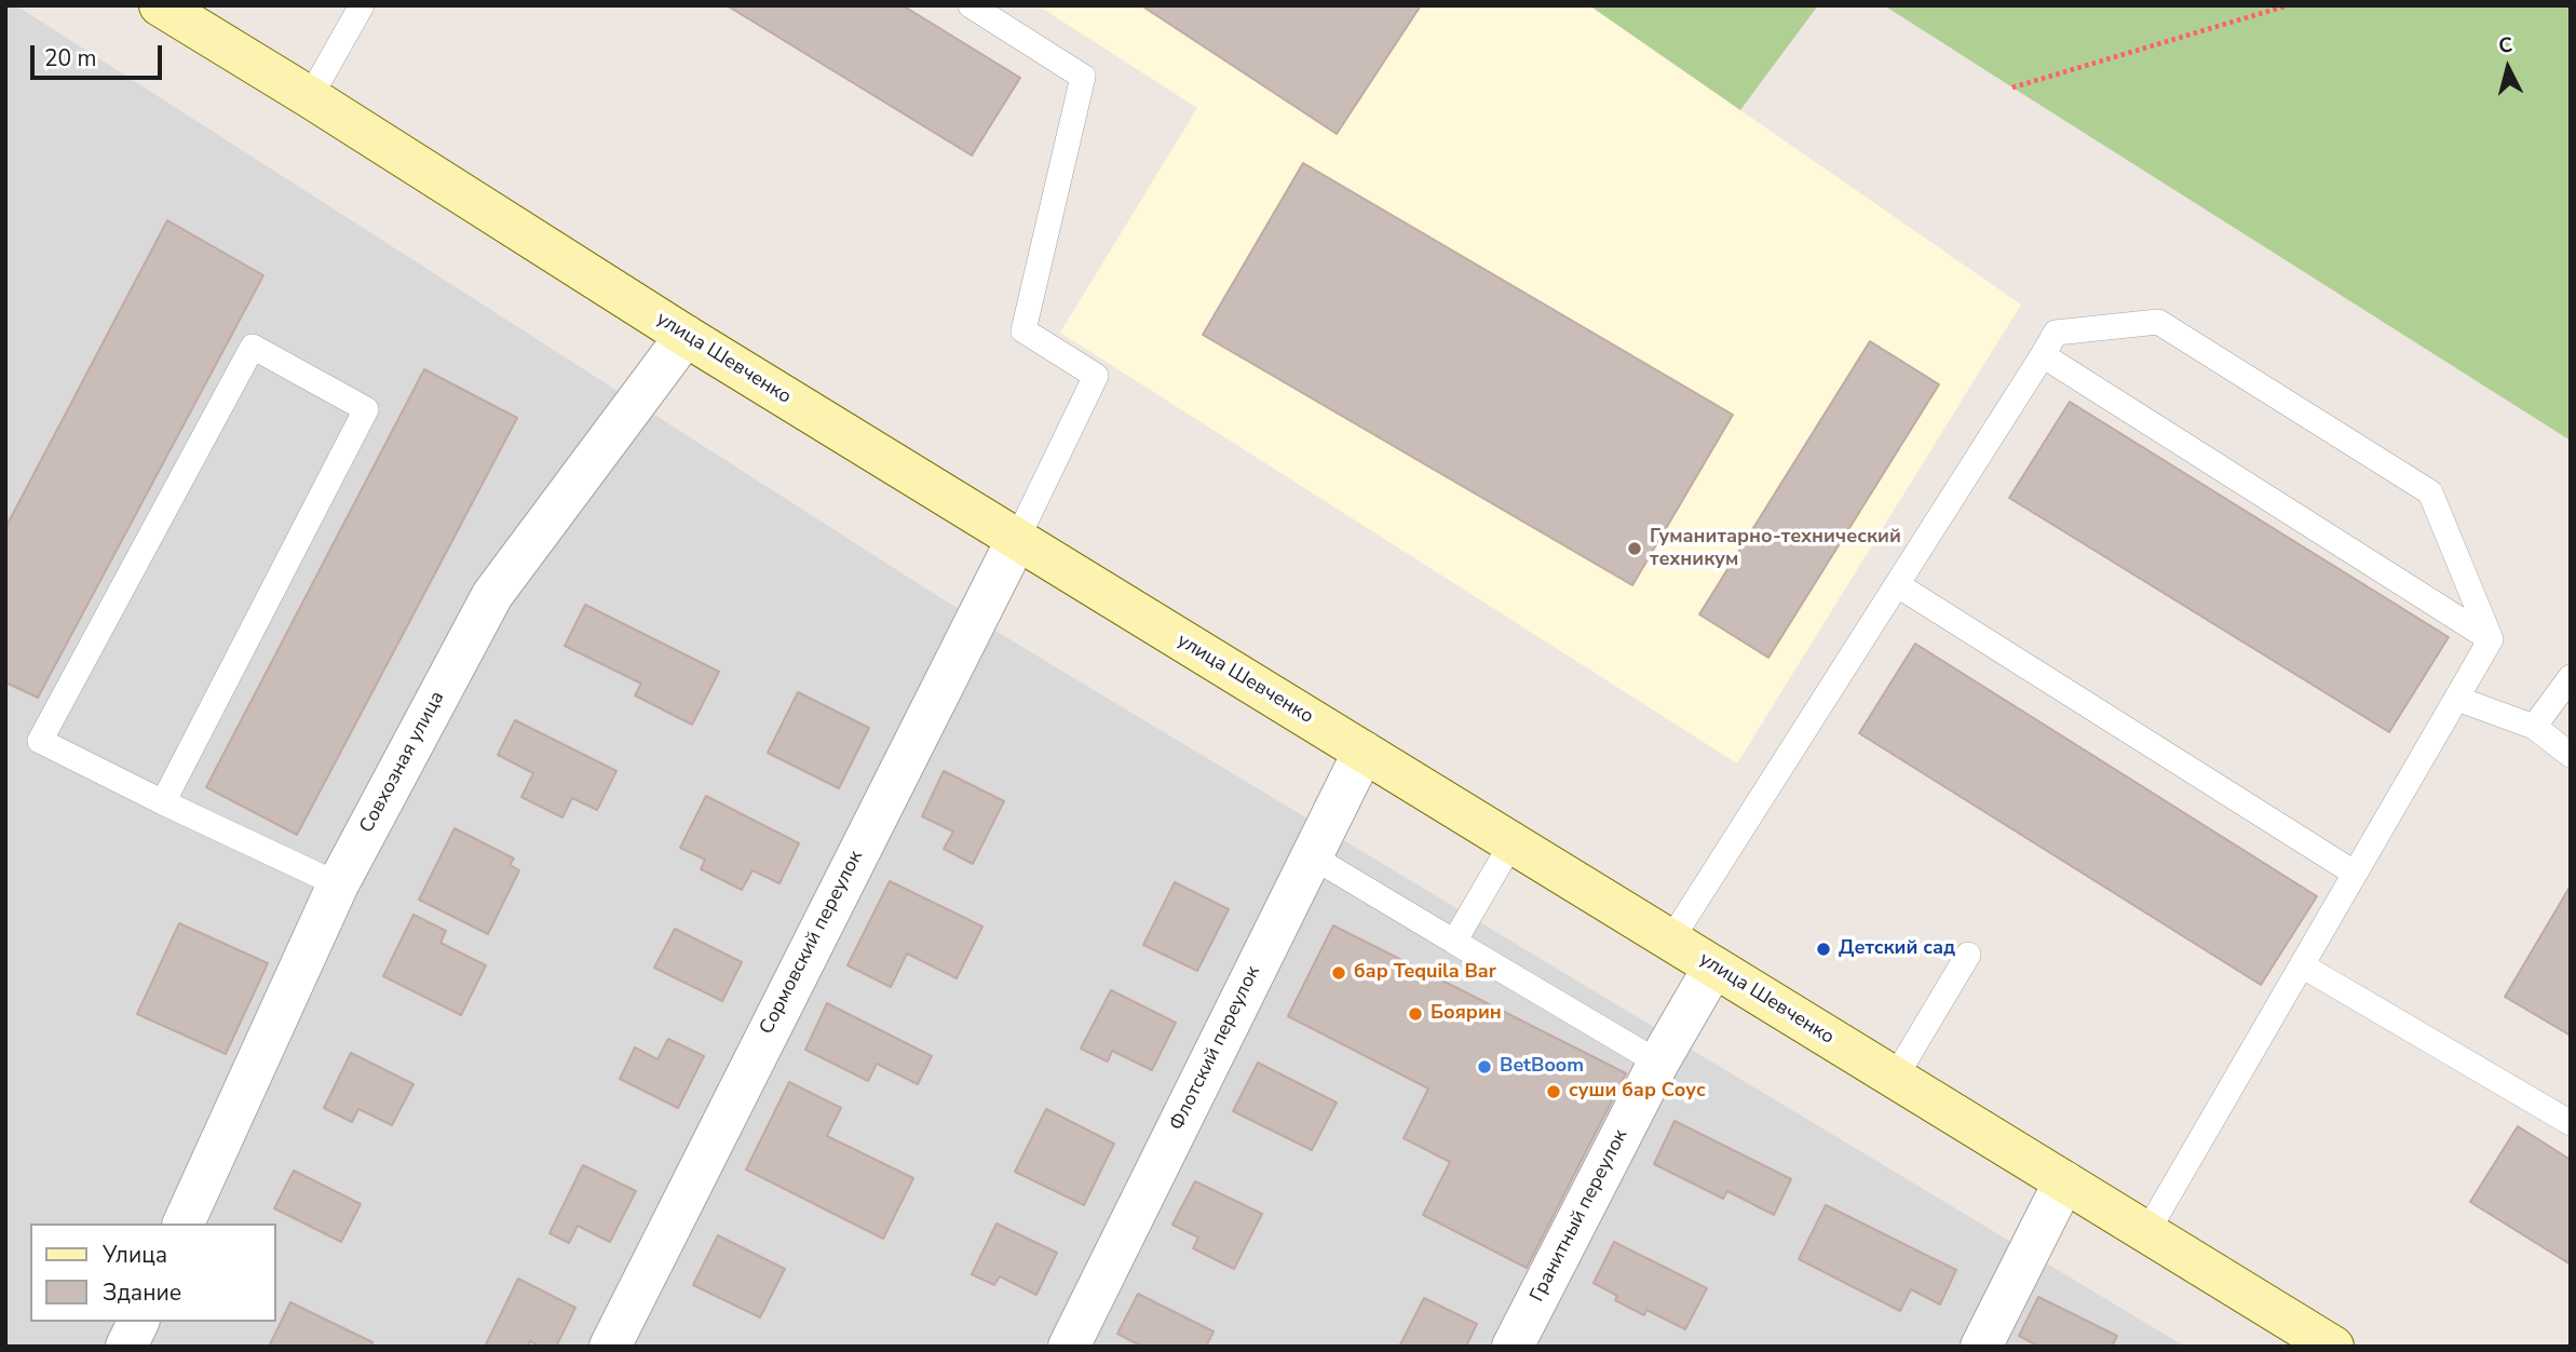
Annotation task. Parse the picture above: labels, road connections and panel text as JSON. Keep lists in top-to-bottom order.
{
  "streets": {
    "main road": ["улица Шевченко"],
    "street": [
      "Совхозная улица",
      "Сормовский переулок",
      "Флотский переулок",
      "Гранитный переулок"
    ]
  },
  "crossings": [
    ["улица Шевченко", "Совхозная улица"],
    ["улица Шевченко", "Сормовский переулок"],
    ["улица Шевченко", "Флотский переулок"],
    ["улица Шевченко", "Гранитный переулок"]
  ],
  "places": [
    "Гуманитарно-технический техникум",
    "Детский сад",
    "бар Tequila Bar",
    "Боярин",
    "BetBoom",
    "суши бар Соус"
  ],
  "legend": ["Улица", "Здание"],
  "scale_bar": "20 m",
  "north": "top"
}
